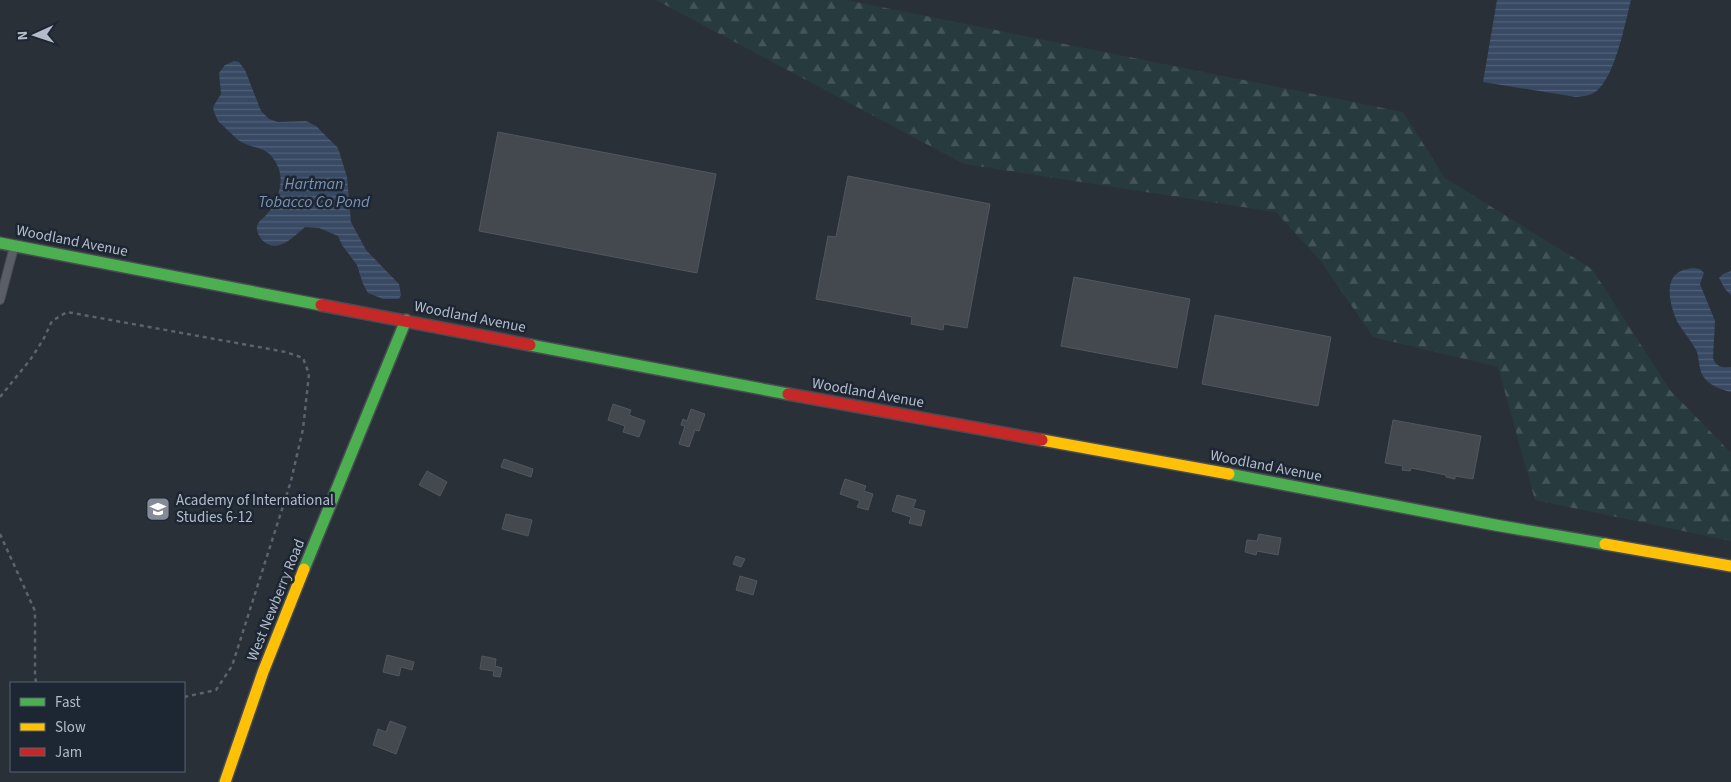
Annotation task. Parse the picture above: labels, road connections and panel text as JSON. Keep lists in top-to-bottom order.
{
  "streets": {
    "street": ["Woodland Avenue", "West Newberry Road"]
  },
  "crossings": [
    ["Woodland Avenue", "West Newberry Road"]
  ],
  "water": ["Hartman Tobacco Co Pond"],
  "places": {
    "school or university": ["Academy of International Studies 6-12"]
  },
  "legend": ["Fast", "Slow", "Jam"],
  "north": "left"
}
